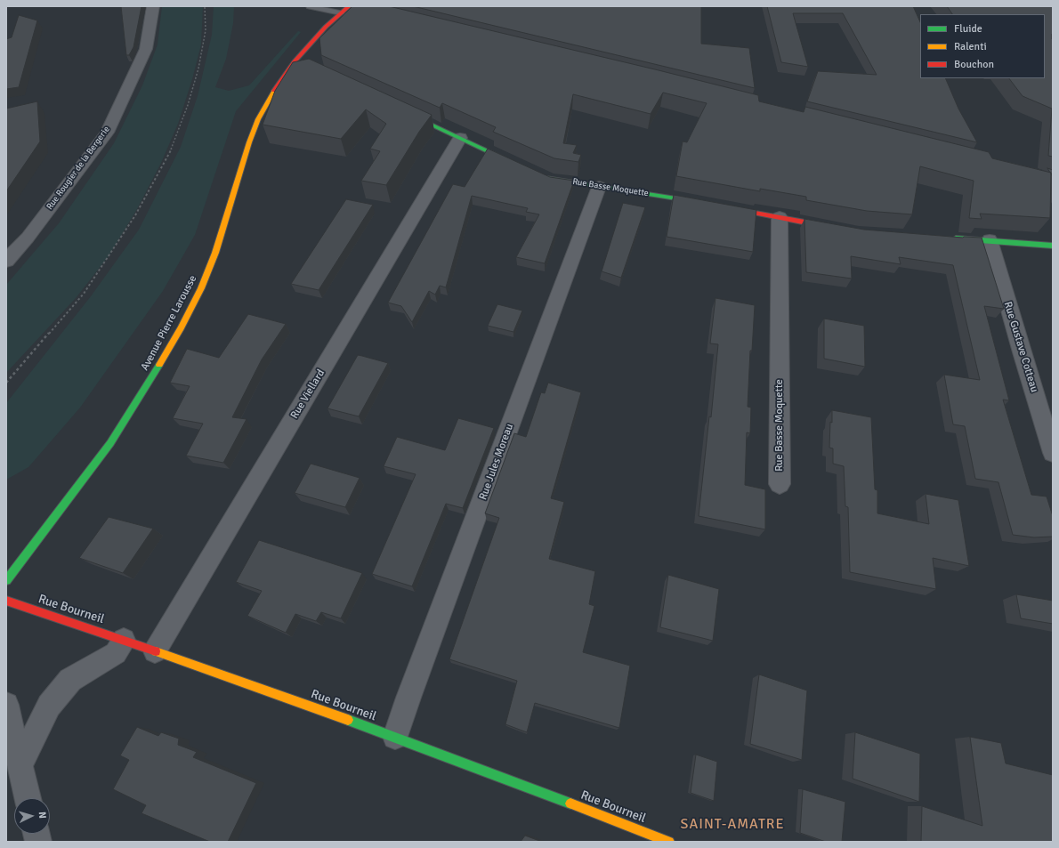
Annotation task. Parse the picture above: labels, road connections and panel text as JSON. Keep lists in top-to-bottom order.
{
  "streets": {
    "main road": ["Rue Basse Moquette", "Avenue Pierre Larousse", "Rue Bourneil"],
    "street": [
      "Rue Rougier de la Bergerie",
      "Rue Gustave Cotteau",
      "Rue Viellard",
      "Rue Jules Moreau"
    ]
  },
  "crossings": [
    ["Rue Basse Moquette", "Rue Jules Moreau"],
    ["Rue Viellard", "Rue Bourneil"],
    ["Rue Jules Moreau", "Rue Bourneil"]
  ],
  "districts": ["SAINT-AMATRE"],
  "legend": ["Fluide", "Ralenti", "Bouchon"],
  "north": "right"
}
